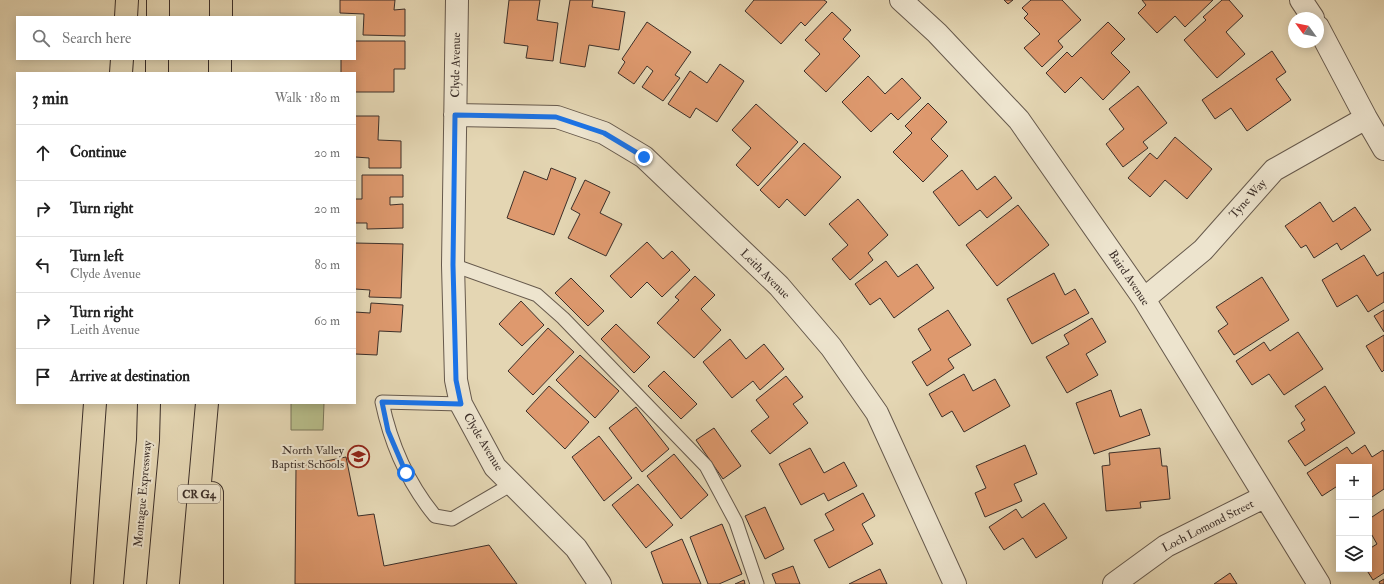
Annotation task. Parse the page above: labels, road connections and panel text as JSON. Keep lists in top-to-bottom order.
{
  "streets": {
    "highway": ["Montague Expressway", "CR G4"],
    "street": [
      "Clyde Avenue",
      "Tyne Way",
      "Leith Avenue",
      "Baird Avenue",
      "Loch Lomond Street"
    ]
  },
  "crossings": [
    ["Clyde Avenue", "Leith Avenue"],
    ["Tyne Way", "Baird Avenue"],
    ["Baird Avenue", "Loch Lomond Street"]
  ],
  "places": {
    "school or university": ["North Valley Baptist Schools"]
  },
  "north": "top left",
  "page": {
    "search": "Search here",
    "heading": ["3 min", "Walk · 180 m"],
    "list": [
      ["Continue", "20 m"],
      ["Turn right", "20 m"],
      ["Turn left", "Clyde Avenue", "80 m"],
      ["Turn right", "Leith Avenue", "60 m"],
      "Arrive at destination"
    ],
    "map_buttons": ["+", "−"]
  }
}
